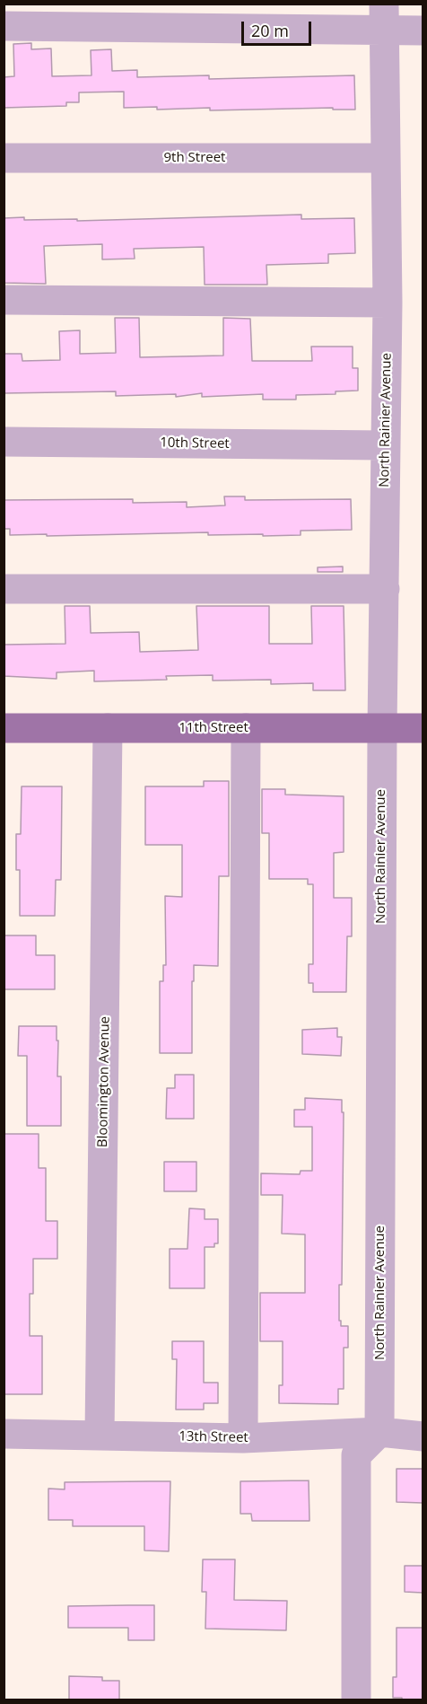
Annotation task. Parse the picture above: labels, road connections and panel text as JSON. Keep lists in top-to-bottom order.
{
  "streets": {
    "main road": ["11th Street"],
    "street": [
      "9th Street",
      "North Rainier Avenue",
      "10th Street",
      "Bloomington Avenue",
      "13th Street"
    ]
  },
  "crossings": [
    ["9th Street", "North Rainier Avenue"],
    ["North Rainier Avenue", "10th Street"],
    ["North Rainier Avenue", "11th Street"],
    ["North Rainier Avenue", "13th Street"],
    ["11th Street", "Bloomington Avenue"],
    ["Bloomington Avenue", "13th Street"]
  ],
  "scale_bar": "20 m"
}
